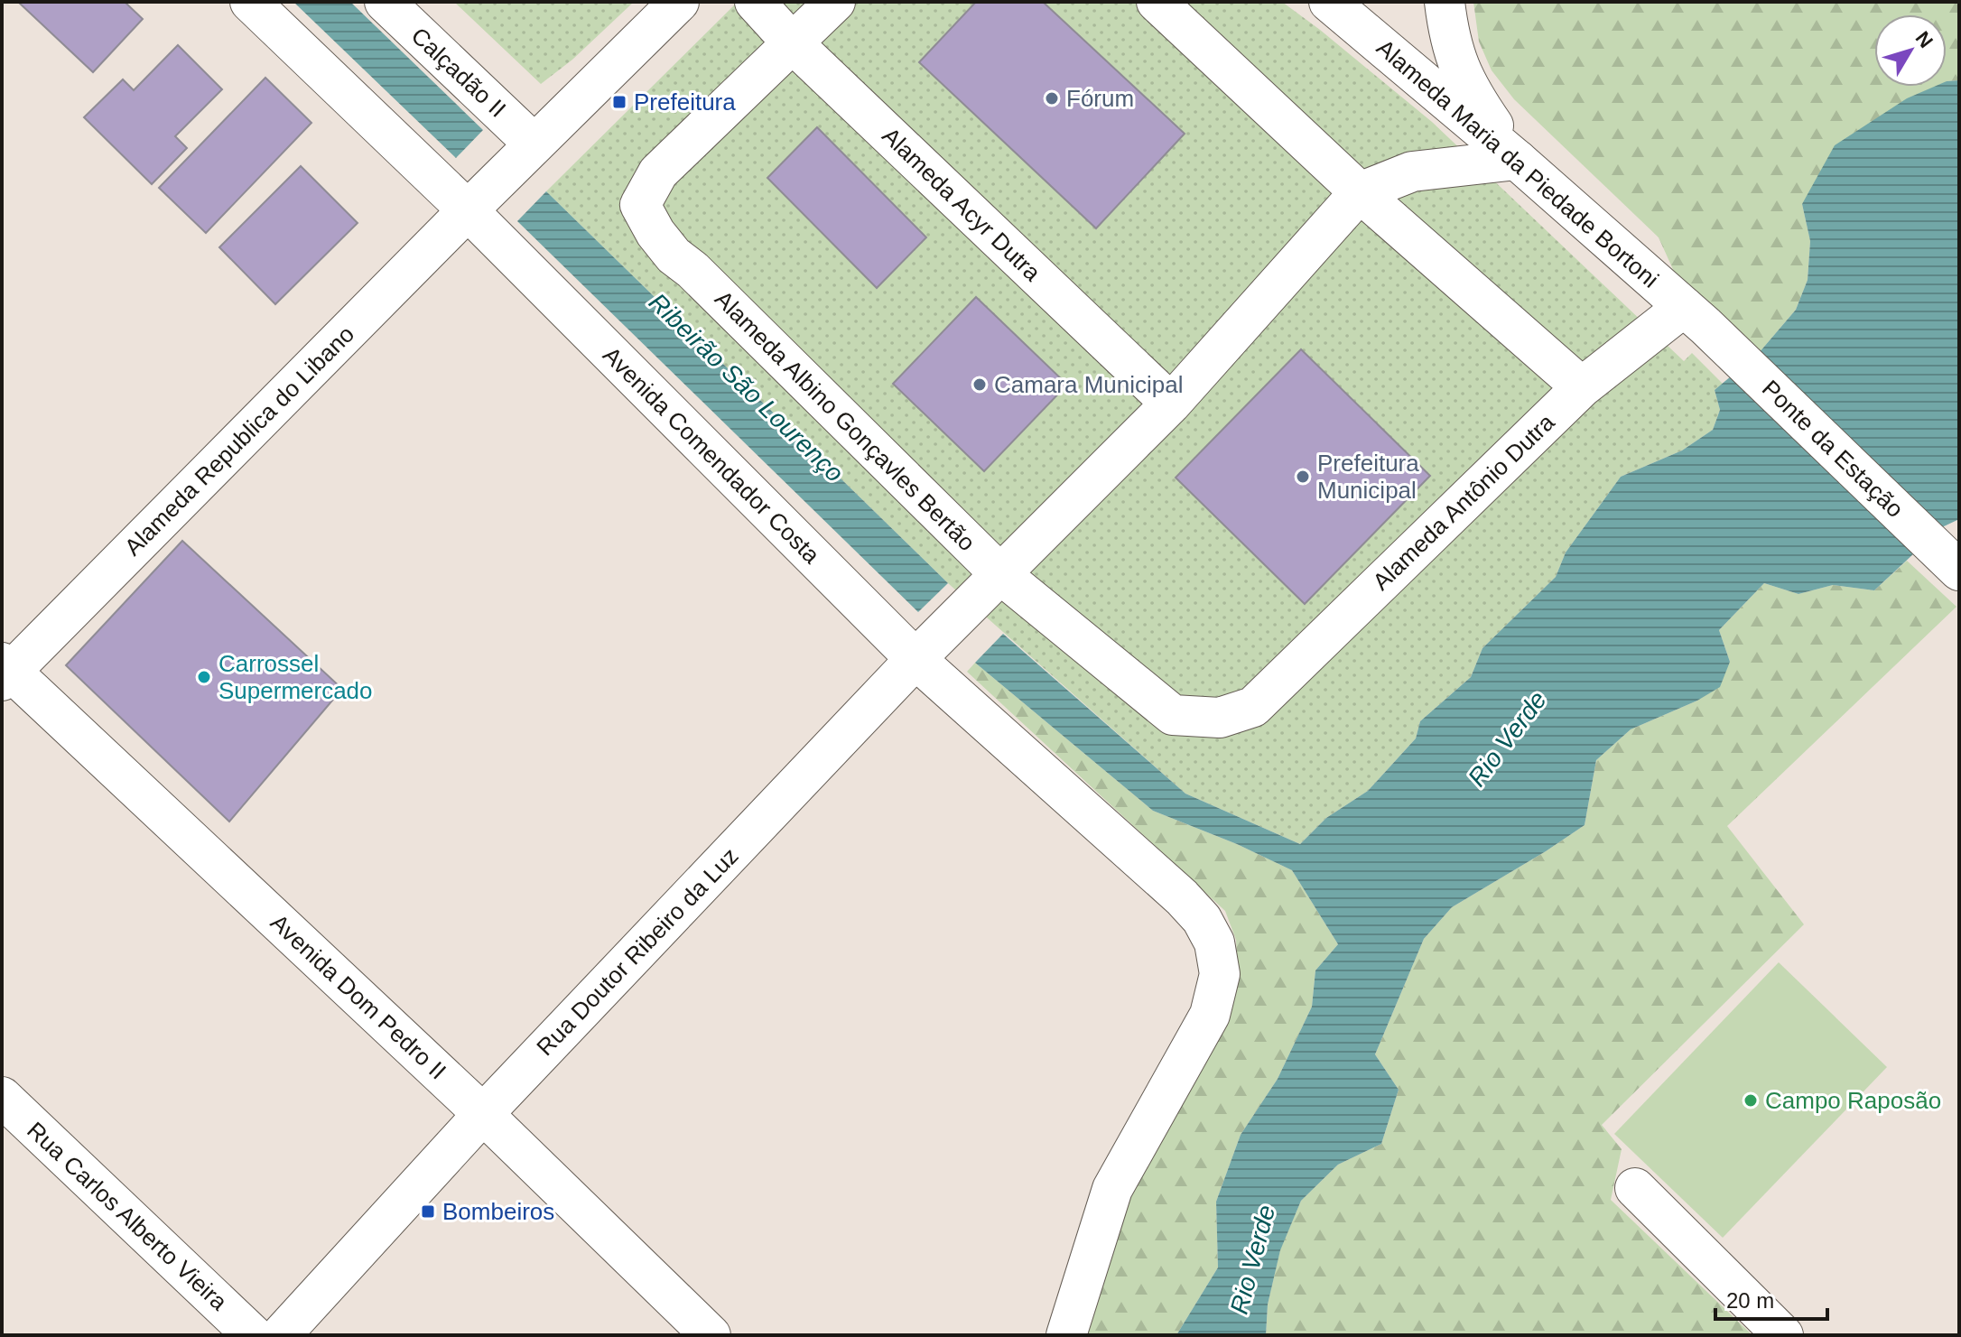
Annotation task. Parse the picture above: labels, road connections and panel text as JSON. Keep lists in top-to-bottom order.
{
  "streets": {
    "street": [
      "Calçadão II",
      "Alameda Maria da Piedade Bortoni",
      "Alameda Acyr Dutra",
      "Alameda Albino Gonçavles Bertão",
      "Alameda Republica do Libano",
      "Ponte da Estação",
      "Avenida Comendador Costa",
      "Alameda Antônio Dutra",
      "Rua Doutor Ribeiro da Luz",
      "Avenida Dom Pedro II",
      "Rua Carlos Alberto Vieira"
    ]
  },
  "crossings": [
    ["Calçadão II", "Alameda Republica do Libano"],
    ["Alameda Maria da Piedade Bortoni", "Ponte da Estação"],
    ["Alameda Maria da Piedade Bortoni", "Alameda Antônio Dutra"],
    ["Alameda Acyr Dutra", "Alameda Albino Gonçavles Bertão"],
    ["Alameda Acyr Dutra", "Rua Doutor Ribeiro da Luz"],
    ["Alameda Albino Gonçavles Bertão", "Alameda Antônio Dutra"],
    ["Alameda Albino Gonçavles Bertão", "Rua Doutor Ribeiro da Luz"],
    ["Alameda Republica do Libano", "Avenida Comendador Costa"],
    ["Alameda Republica do Libano", "Avenida Dom Pedro II"],
    ["Ponte da Estação", "Alameda Antônio Dutra"],
    ["Avenida Comendador Costa", "Rua Doutor Ribeiro da Luz"],
    ["Rua Doutor Ribeiro da Luz", "Avenida Dom Pedro II"]
  ],
  "water": ["Ribeirão São Lourenço", "Rio Verde"],
  "places": {
    "other": [
      "Fórum",
      "Camara Municipal",
      "Prefeitura Municipal",
      "Carrossel Supermercado",
      "Campo Raposão"
    ],
    "transit": ["Prefeitura", "Bombeiros"]
  },
  "scale_bar": "20 m",
  "north": "top right"
}
